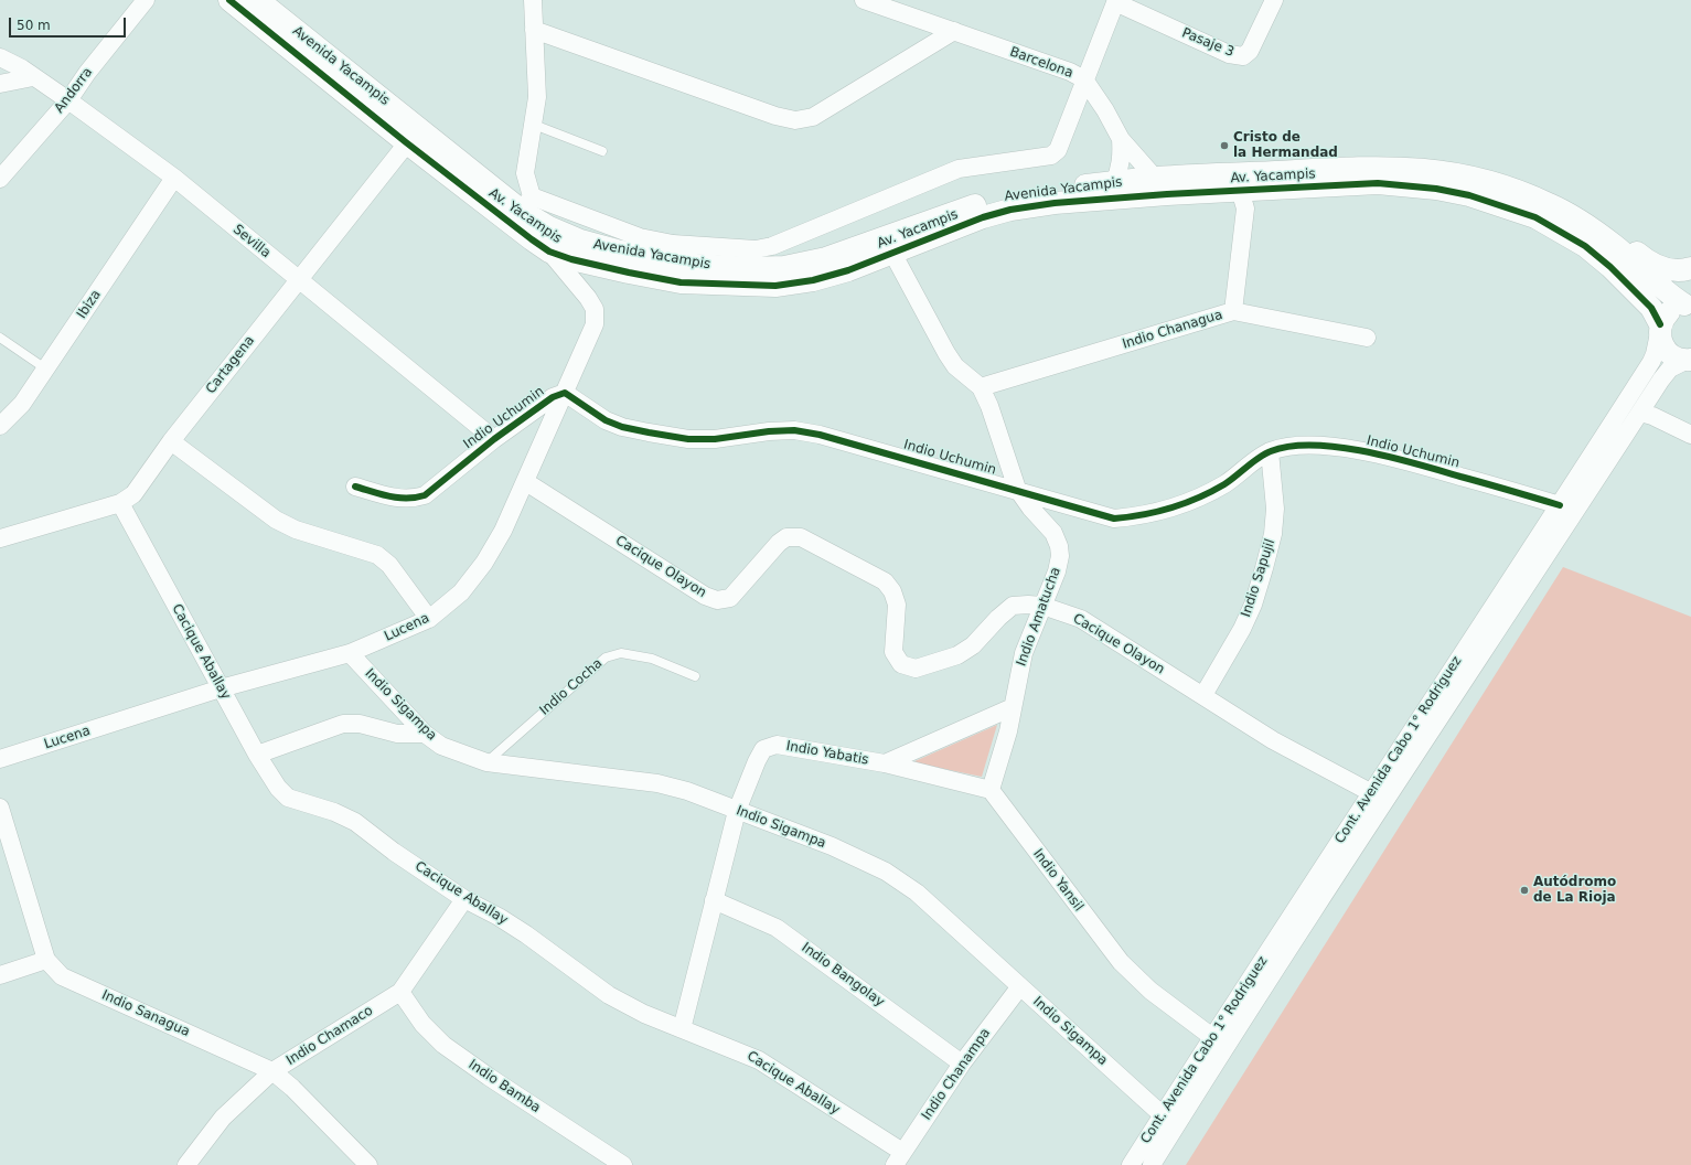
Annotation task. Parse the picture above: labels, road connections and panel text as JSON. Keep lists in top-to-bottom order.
{
  "streets": {
    "street": [
      "Pasaje 3",
      "Barcelona",
      "Avenida Yacampis",
      "Andorra",
      "Av. Yacampis",
      "Sevilla",
      "Ibiza",
      "Indio Chanagua",
      "Cartagena",
      "Indio Uchumin",
      "Cacique Olayon",
      "Indio Sapujil",
      "Indio Amatucha",
      "Lucena",
      "Cacique Aballay",
      "Indio Sigampa",
      "Cont. Avenida Cabo 1° Rodriguez",
      "Indio Yabatis",
      "Indio Yansil",
      "Indio Bangolay",
      "Indio Sanagua",
      "Indio Chamaco",
      "Indio Chanampa",
      "Indio Bamba"
    ],
    "lane": ["Indio Cocha"]
  },
  "crossings": [
    ["Barcelona", "Avenida Yacampis"],
    ["Barcelona", "Av. Yacampis"],
    ["Avenida Yacampis", "Av. Yacampis"],
    ["Avenida Yacampis", "Cartagena"],
    ["Andorra", "Sevilla"],
    ["Av. Yacampis", "Cartagena"],
    ["Av. Yacampis", "Indio Amatucha"],
    ["Av. Yacampis", "Lucena"],
    ["Av. Yacampis", "Cont. Avenida Cabo 1° Rodriguez"],
    ["Sevilla", "Ibiza"],
    ["Sevilla", "Cartagena"],
    ["Sevilla", "Indio Uchumin"],
    ["Indio Chanagua", "Indio Amatucha"],
    ["Cartagena", "Cacique Aballay"],
    ["Indio Uchumin", "Indio Sapujil"],
    ["Indio Uchumin", "Indio Amatucha"],
    ["Indio Uchumin", "Lucena"],
    ["Indio Uchumin", "Cont. Avenida Cabo 1° Rodriguez"],
    ["Cacique Olayon", "Indio Sapujil"],
    ["Cacique Olayon", "Indio Amatucha"],
    ["Cacique Olayon", "Lucena"],
    ["Cacique Olayon", "Cont. Avenida Cabo 1° Rodriguez"],
    ["Indio Amatucha", "Indio Yabatis"],
    ["Indio Amatucha", "Indio Yansil"],
    ["Lucena", "Cacique Aballay"],
    ["Lucena", "Indio Sigampa"],
    ["Cacique Aballay", "Indio Yabatis"],
    ["Cacique Aballay", "Indio Chamaco"],
    ["Cacique Aballay", "Indio Chanampa"],
    ["Indio Cocha", "Indio Sigampa"],
    ["Indio Sigampa", "Cont. Avenida Cabo 1° Rodriguez"],
    ["Indio Sigampa", "Indio Yabatis"],
    ["Indio Sigampa", "Indio Chanampa"],
    ["Cont. Avenida Cabo 1° Rodriguez", "Indio Yansil"],
    ["Indio Yabatis", "Indio Bangolay"],
    ["Indio Bangolay", "Indio Chanampa"],
    ["Indio Sanagua", "Indio Chamaco"],
    ["Indio Chamaco", "Indio Bamba"]
  ],
  "places": ["Cristo de la Hermandad", "Autódromo de La Rioja"],
  "scale_bar": "50 m"
}
